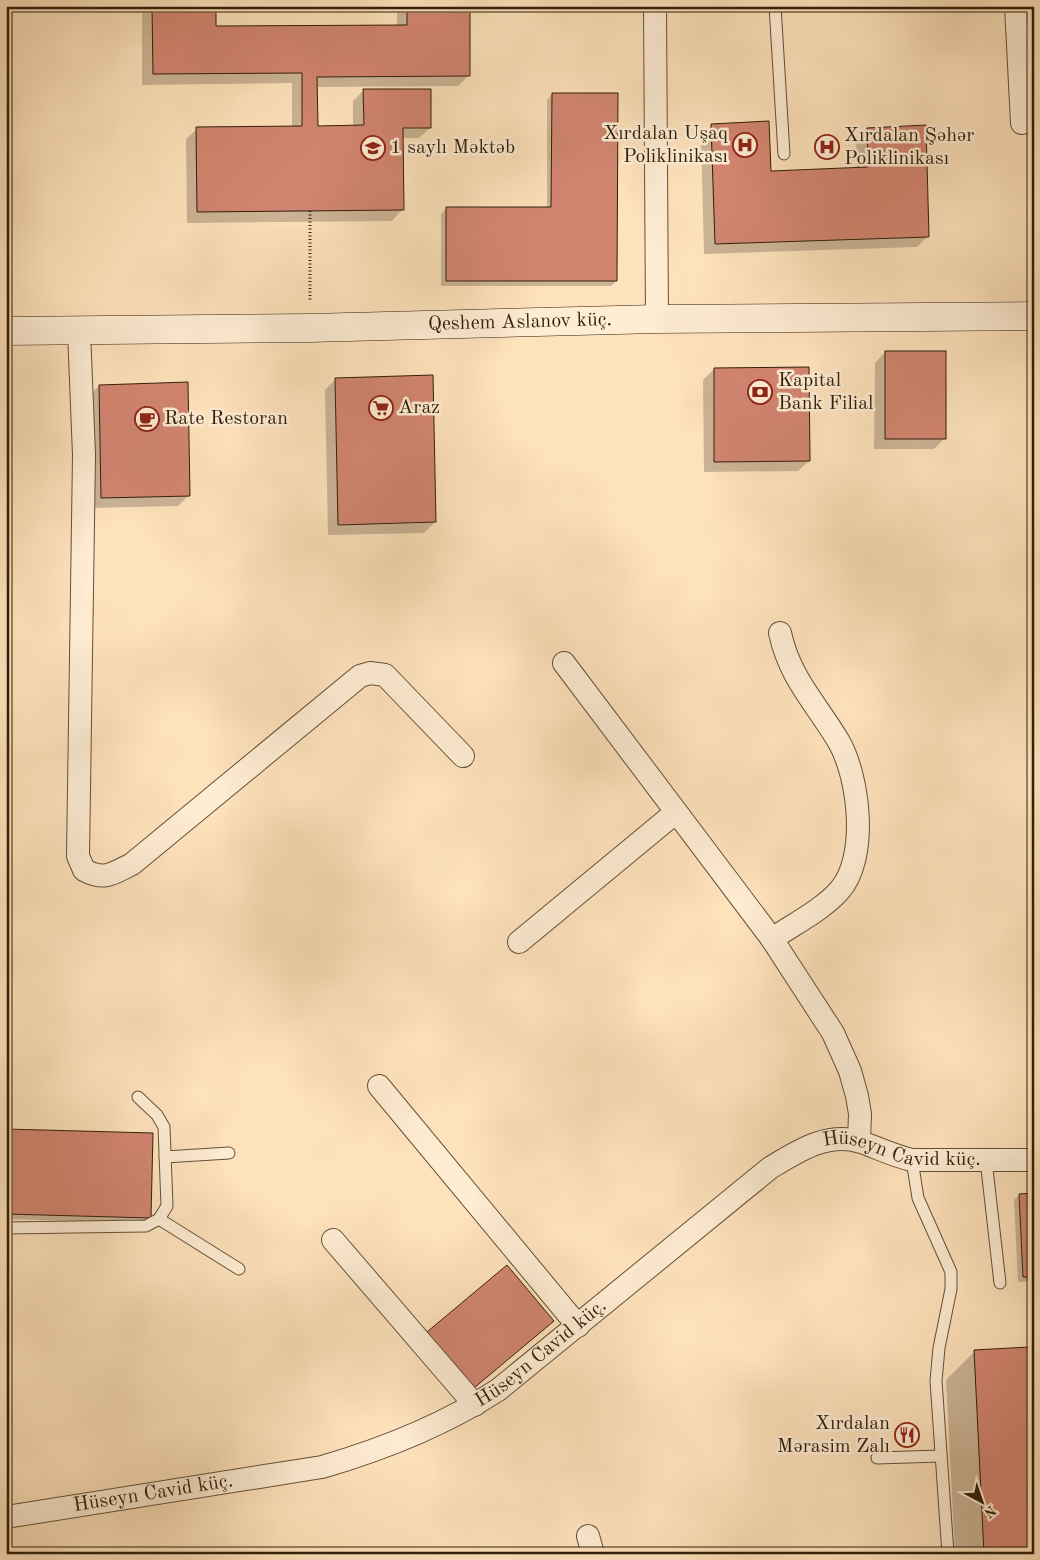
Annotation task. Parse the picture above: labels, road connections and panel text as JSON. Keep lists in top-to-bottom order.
{
  "streets": {
    "street": ["Qeshem Aslanov küç.", "Hüseyn Cavid küç."]
  },
  "places": {
    "hospital": ["Xırdalan Uşaq Poliklinikası", "Xırdalan Şəhər Poliklinikası"],
    "school or university": ["1 saylı Məktəb"],
    "bank": ["Kapital Bank Filial"],
    "supermarket": ["Araz"],
    "cafe": ["Rate Restoran"],
    "restaurant": ["Xırdalan Mərasim Zalı"]
  },
  "north": "bottom right"
}
